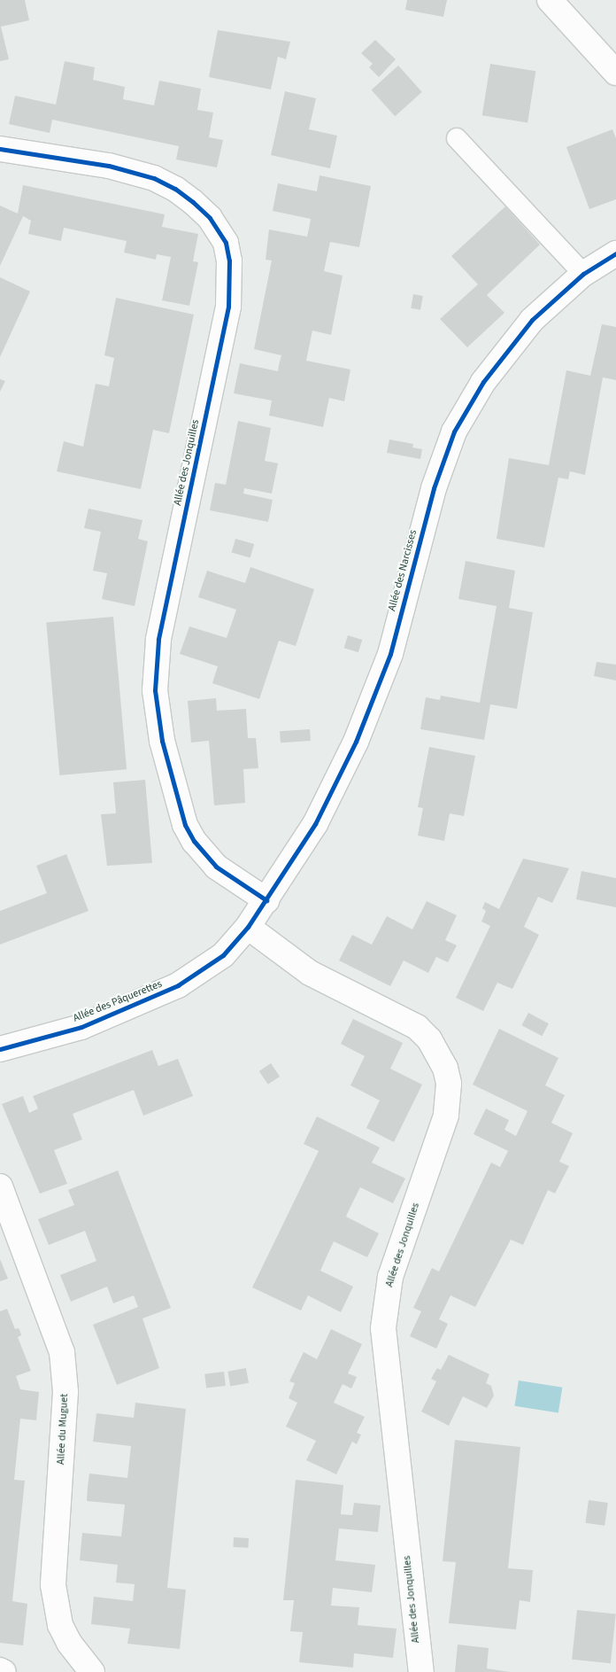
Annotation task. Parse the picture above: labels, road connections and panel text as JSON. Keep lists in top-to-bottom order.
{
  "streets": {
    "street": [
      "Allée des Jonquilles",
      "Allée des Narcisses",
      "Allée des Pâquerettes",
      "Allée du Muguet"
    ]
  },
  "crossings": [
    ["Allée des Jonquilles", "Allée des Narcisses"],
    ["Allée des Jonquilles", "Allée des Pâquerettes"],
    ["Allée des Narcisses", "Allée des Pâquerettes"]
  ]
}
